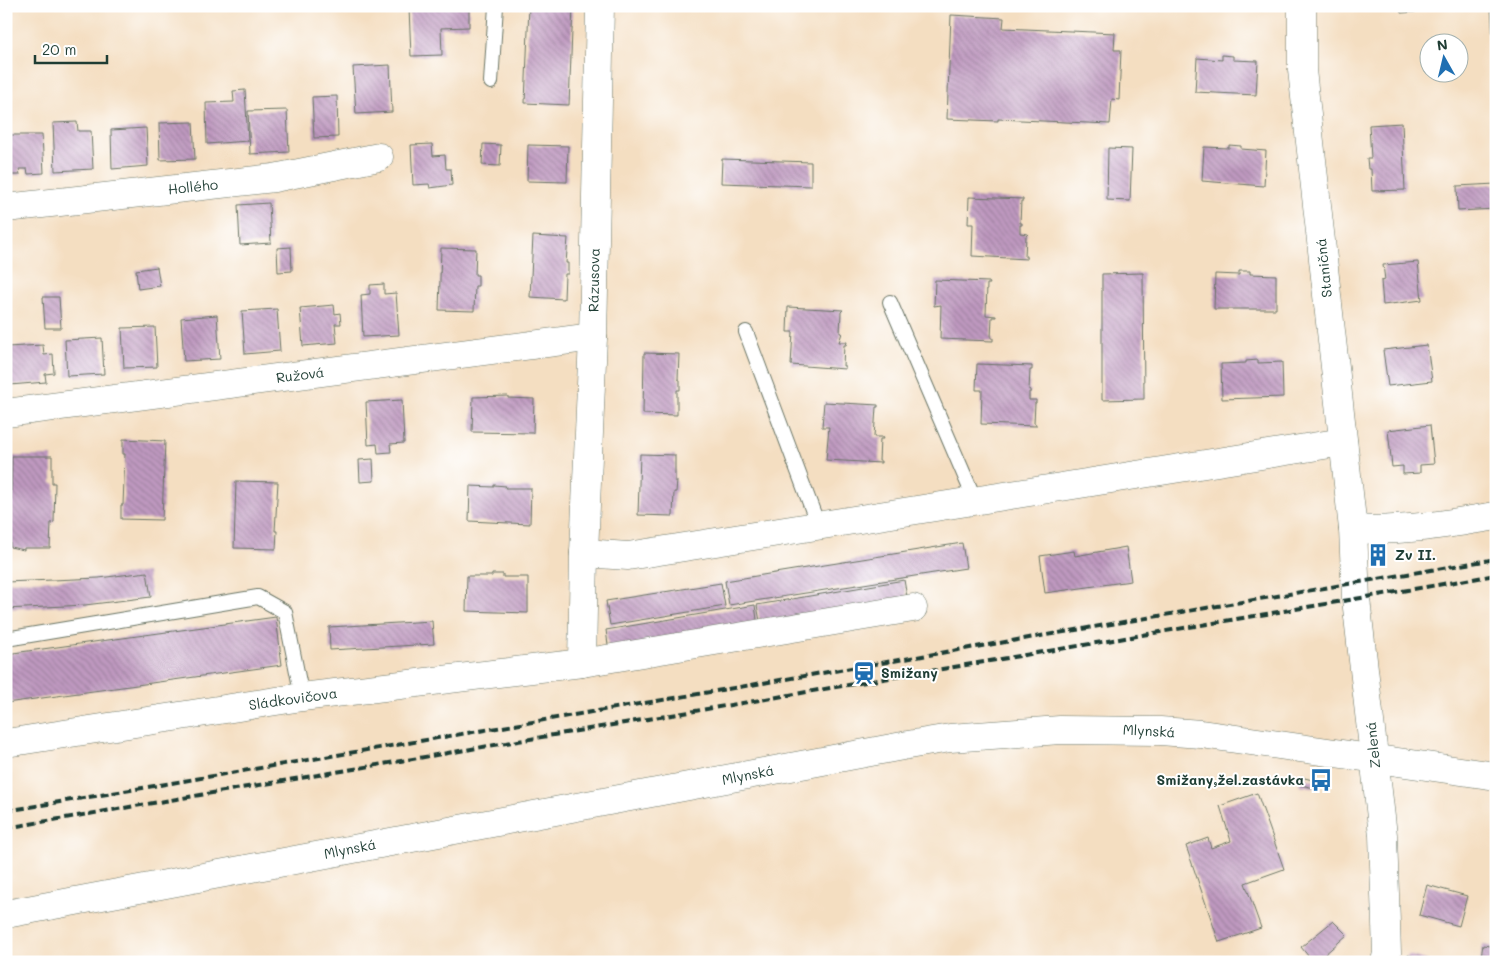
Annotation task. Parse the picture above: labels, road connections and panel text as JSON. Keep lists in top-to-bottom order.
{
  "streets": {
    "street": [
      "Hollého",
      "Staničná",
      "Rázusova",
      "Ružová",
      "Sládkovičova",
      "Mlynská",
      "Zelená"
    ]
  },
  "crossings": [
    ["Staničná", "Zelená"],
    ["Rázusova", "Ružová"],
    ["Rázusova", "Sládkovičova"],
    ["Mlynská", "Zelená"]
  ],
  "places": {
    "building": ["Zv II."],
    "station": ["Smižany"],
    "bus stop": ["Smižany,žel.zastávka"]
  },
  "scale_bar": "20 m",
  "north": "top"
}
